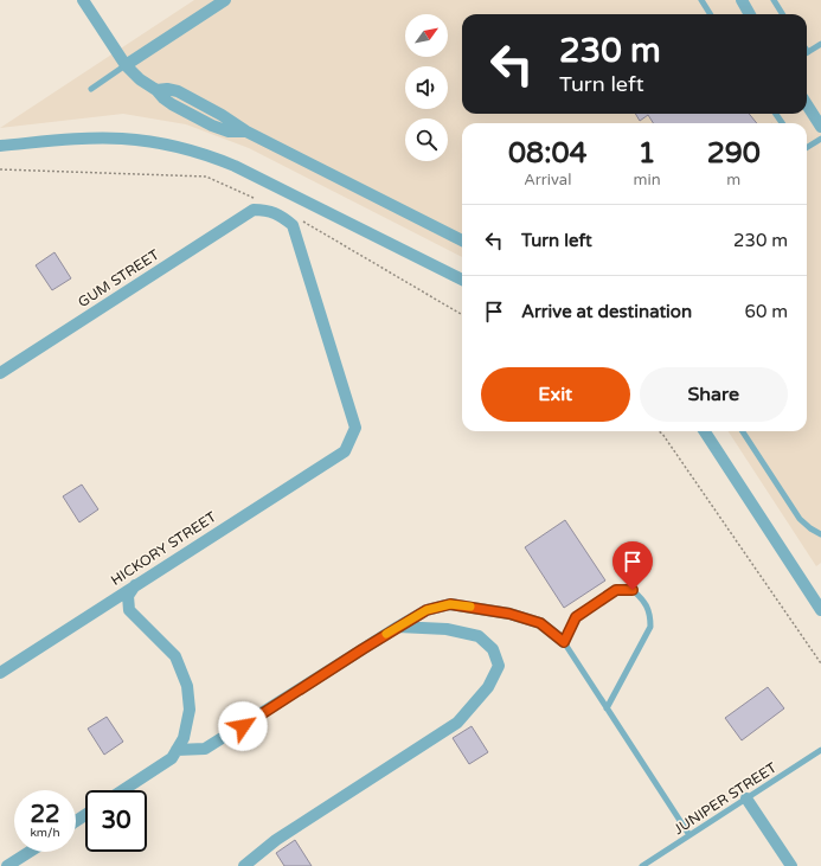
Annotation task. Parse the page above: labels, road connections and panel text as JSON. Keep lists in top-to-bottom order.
{
  "streets": {
    "street": ["GUM STREET", "HICKORY STREET"],
    "lane": ["JUNIPER STREET"]
  },
  "crossings": [
    ["GUM STREET", "HICKORY STREET"]
  ],
  "north": "top right",
  "page": {
    "turn": ["230 m", "Turn left"],
    "eta": [
      "08:04",
      "Arrival",
      "1",
      "min",
      "290",
      "m"
    ],
    "list": [
      {
        "name": "Turn left",
        "value": "230 m"
      },
      {
        "name": "Arrive at destination",
        "value": "60 m"
      }
    ],
    "buttons": ["Exit", "Share"],
    "speed": "22 km/h",
    "limit": "30"
  }
}
